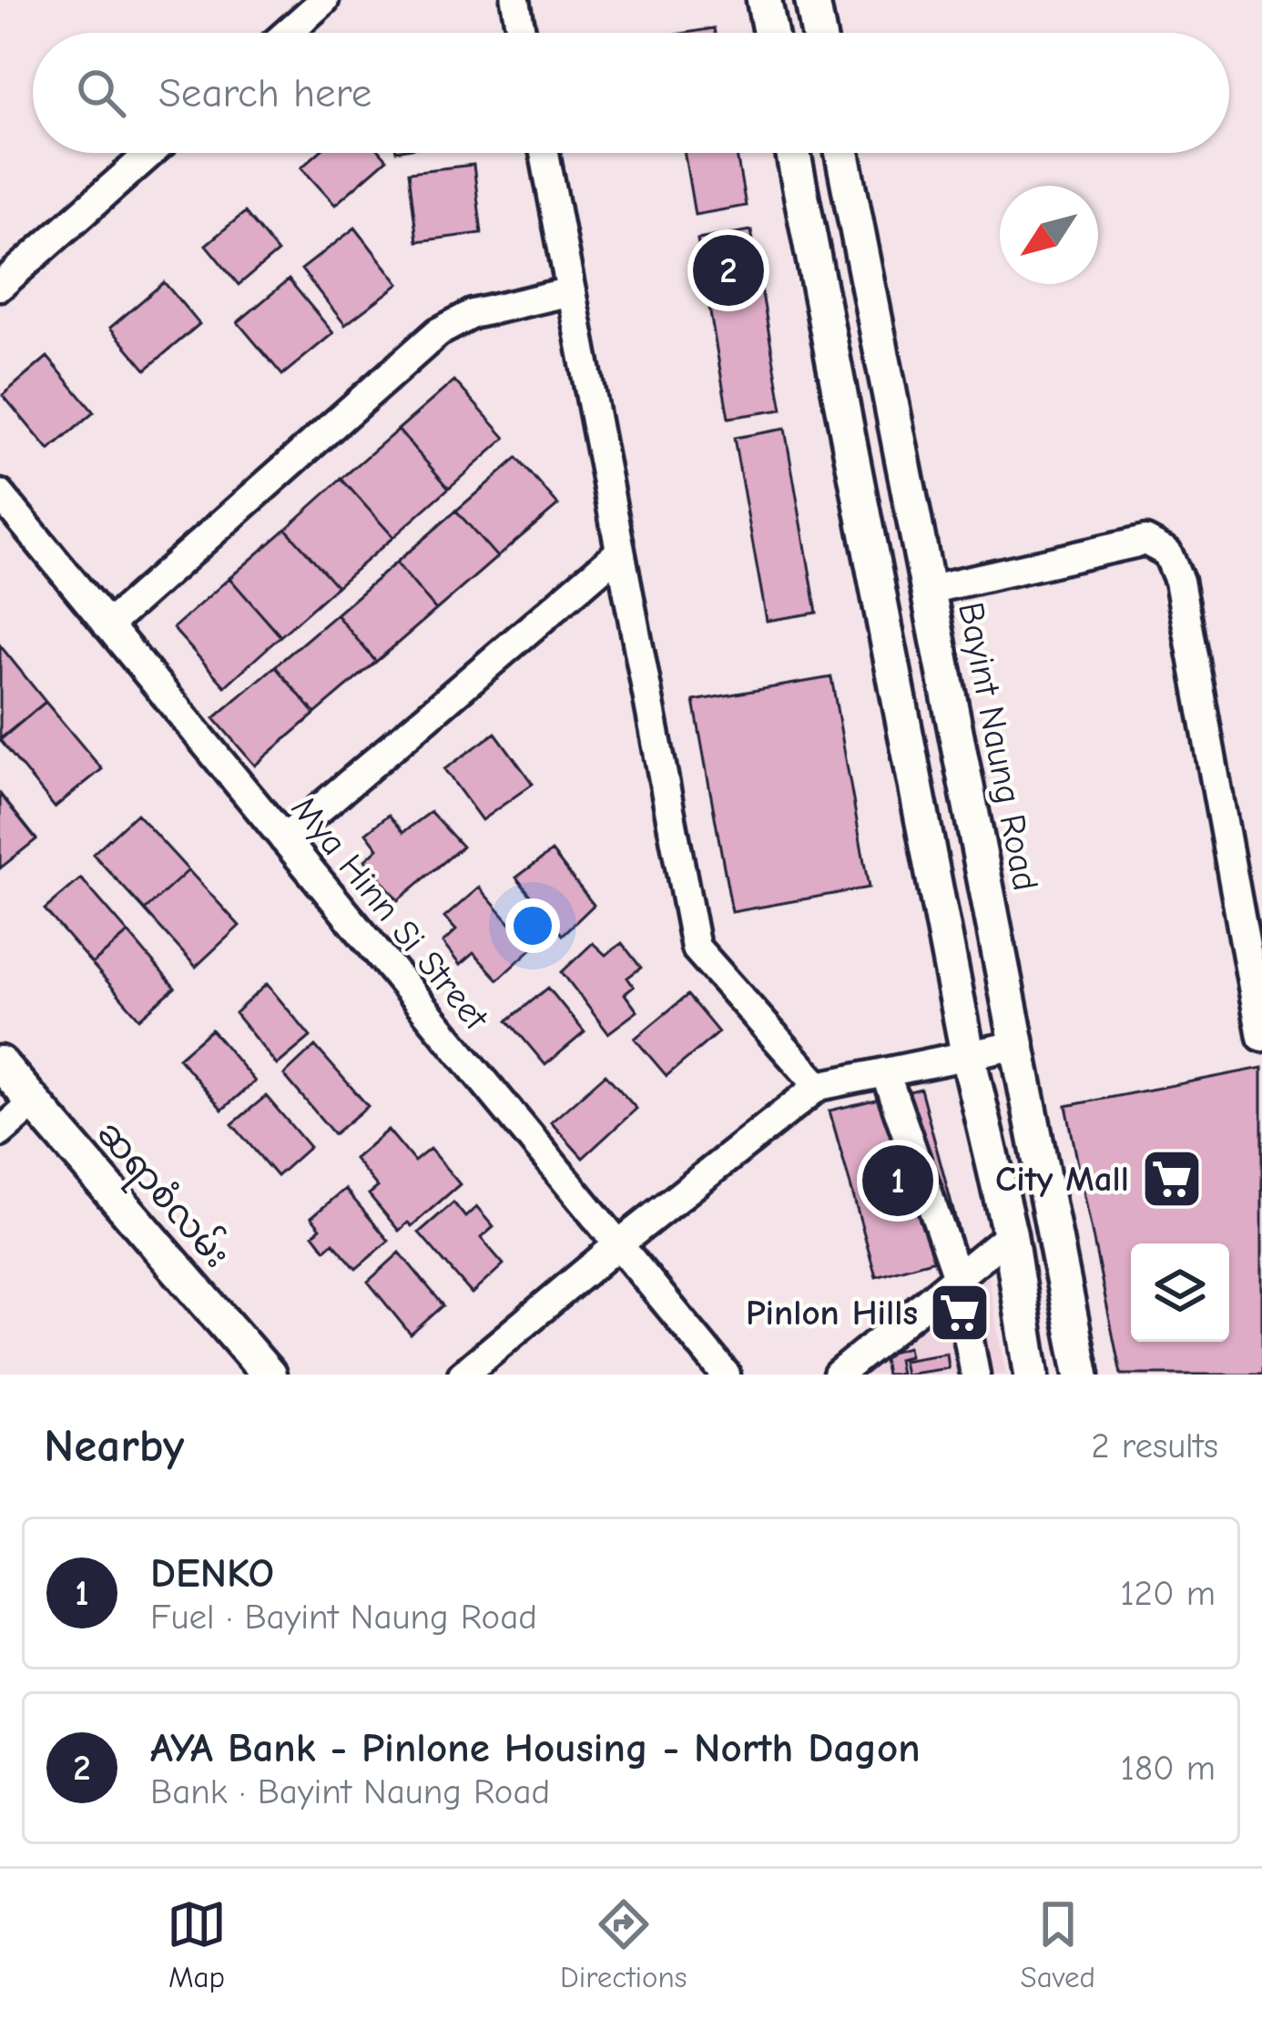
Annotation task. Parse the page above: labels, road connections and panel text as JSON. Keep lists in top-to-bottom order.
{
  "streets": {
    "main road": ["Bayint Naung Road", "ဆရာစံလမ်း"],
    "street": ["Mya Hinn Si Street"]
  },
  "places": {
    "supermarket": ["City Mall", "Pinlon Hills"]
  },
  "north": "bottom left",
  "page": {
    "search": "Search here",
    "pins": ["2", "1"],
    "heading": ["Nearby", "2 results"],
    "list": [
      {
        "mark": "1",
        "name": "DENKO",
        "note": "Fuel · Bayint Naung Road",
        "value": "120 m"
      },
      {
        "mark": "2",
        "name": "AYA Bank - Pinlone Housing - North Dagon",
        "note": "Bank · Bayint Naung Road",
        "value": "180 m"
      }
    ],
    "nav": ["Map", "Directions", "Saved"]
  }
}
